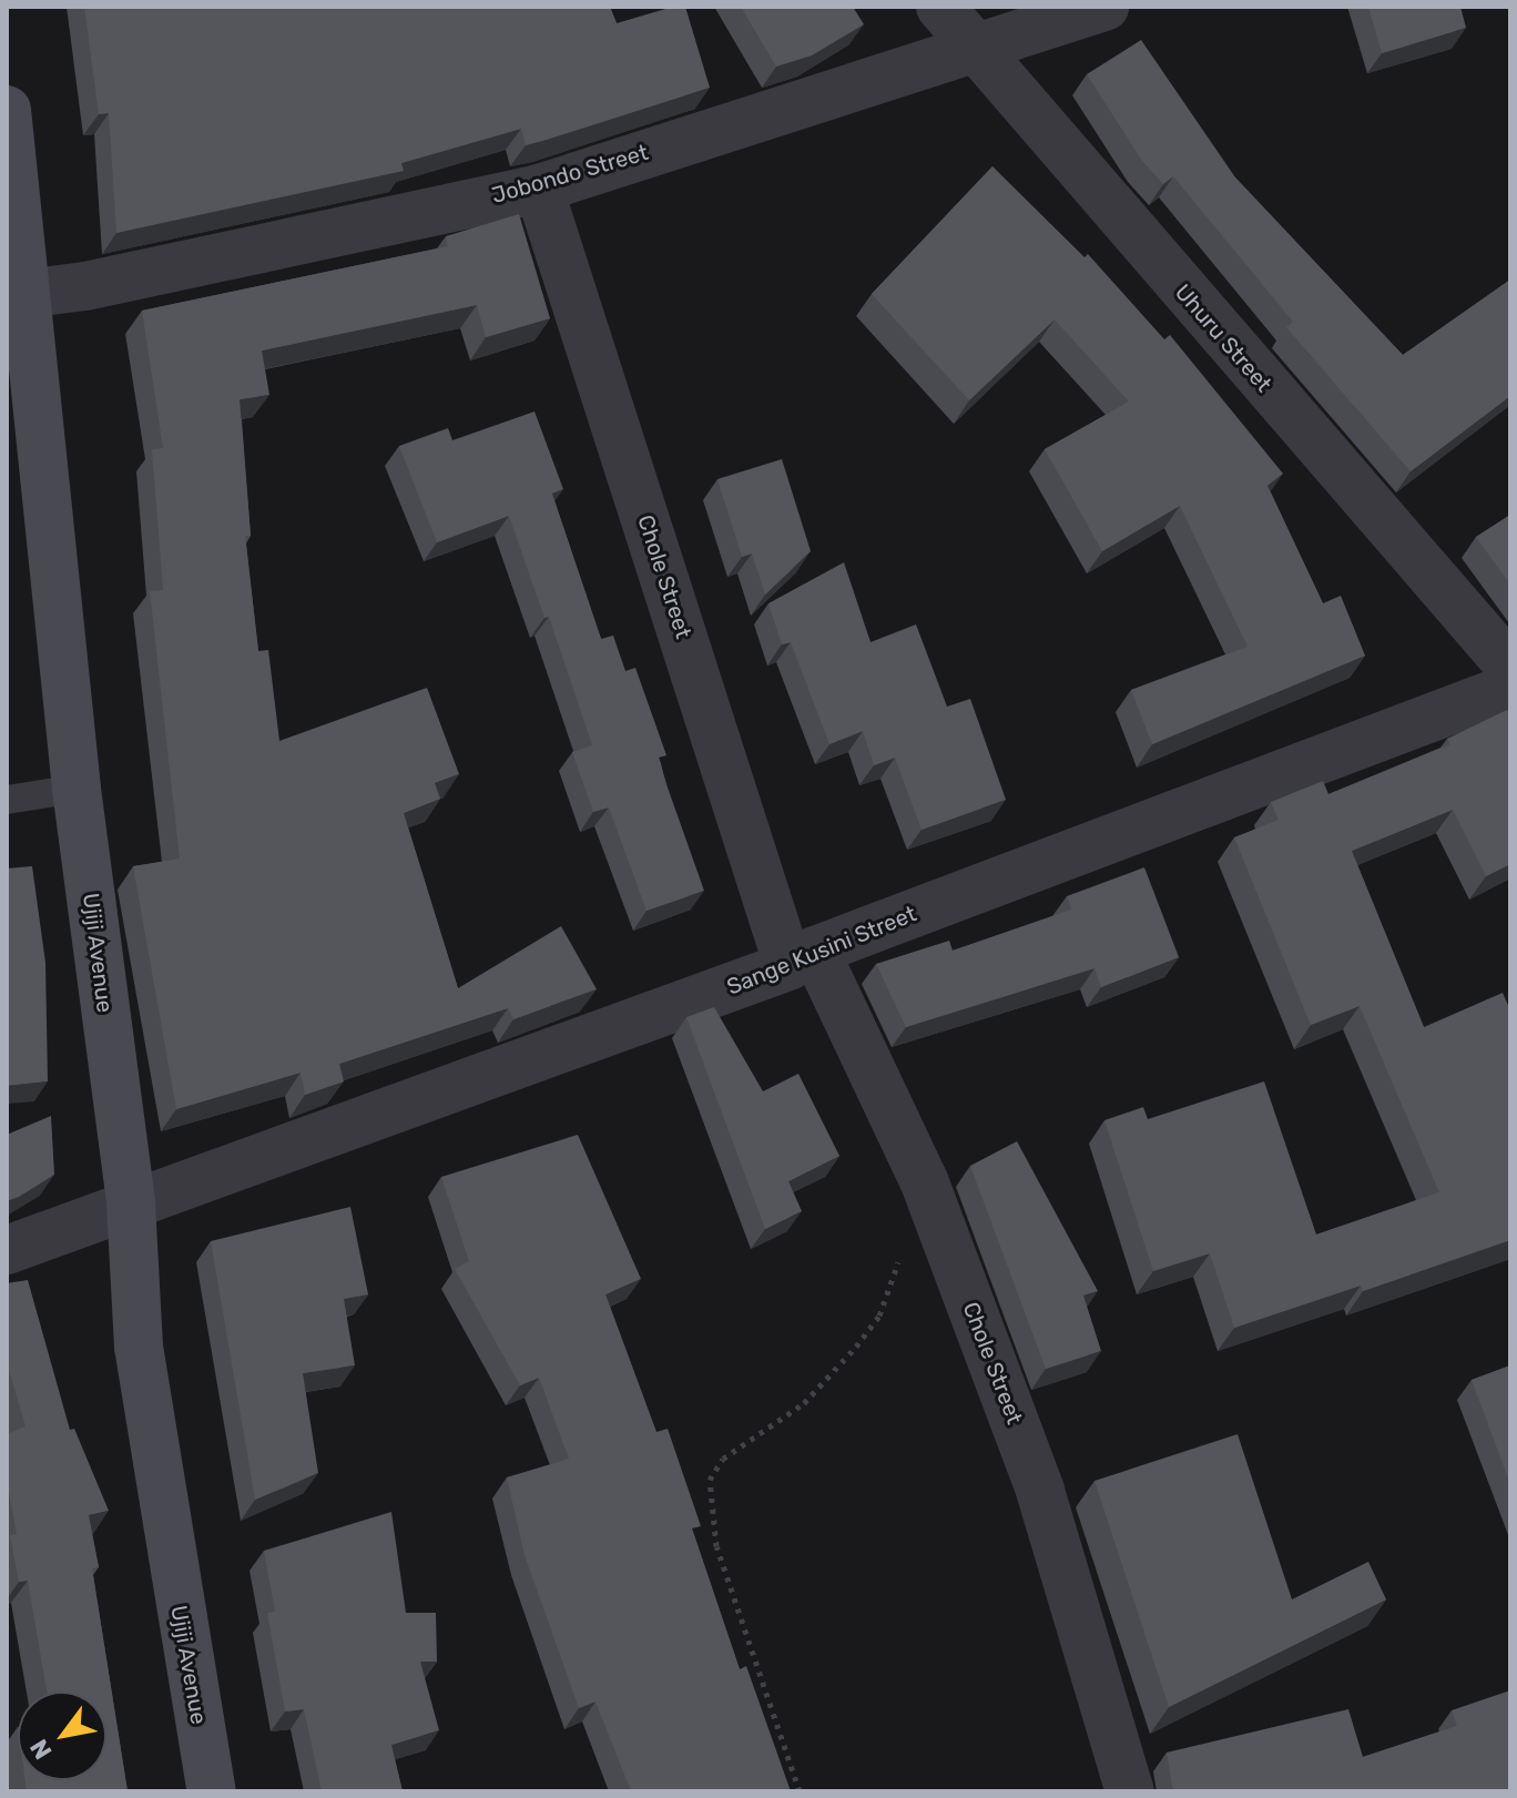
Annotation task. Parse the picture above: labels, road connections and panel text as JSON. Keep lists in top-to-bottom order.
{
  "streets": {
    "main road": ["Ujiji Avenue"],
    "street": [
      "Jobondo Street",
      "Uhuru Street",
      "Chole Street",
      "Sange Kusini Street"
    ]
  },
  "crossings": [
    ["Jobondo Street", "Uhuru Street"],
    ["Jobondo Street", "Chole Street"],
    ["Jobondo Street", "Ujiji Avenue"],
    ["Chole Street", "Sange Kusini Street"],
    ["Sange Kusini Street", "Ujiji Avenue"]
  ],
  "north": "bottom left"
}
